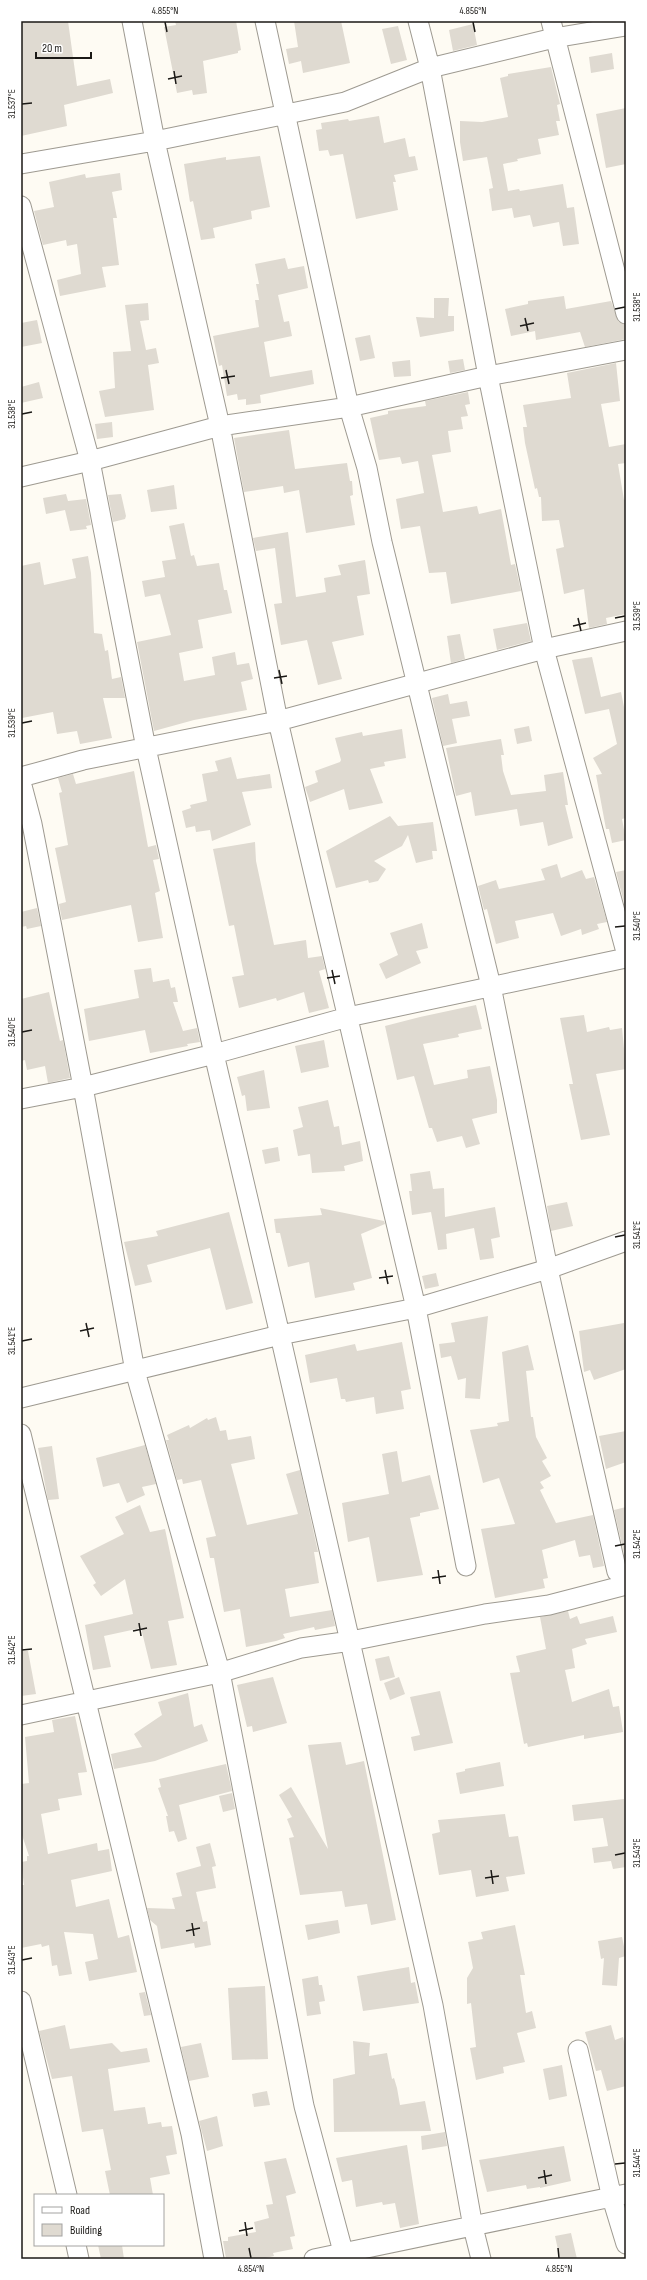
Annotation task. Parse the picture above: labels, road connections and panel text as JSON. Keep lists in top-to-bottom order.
{
  "legend": ["Road", "Building"],
  "scale_bar": "20 m",
  "coordinates": [
    "4.855°N",
    "4.856°N",
    "31.537°E",
    "31.538°E",
    "31.539°E",
    "31.540°E",
    "31.541°E",
    "31.542°E",
    "31.543°E",
    "31.544°E",
    "4.854°N"
  ]
}
